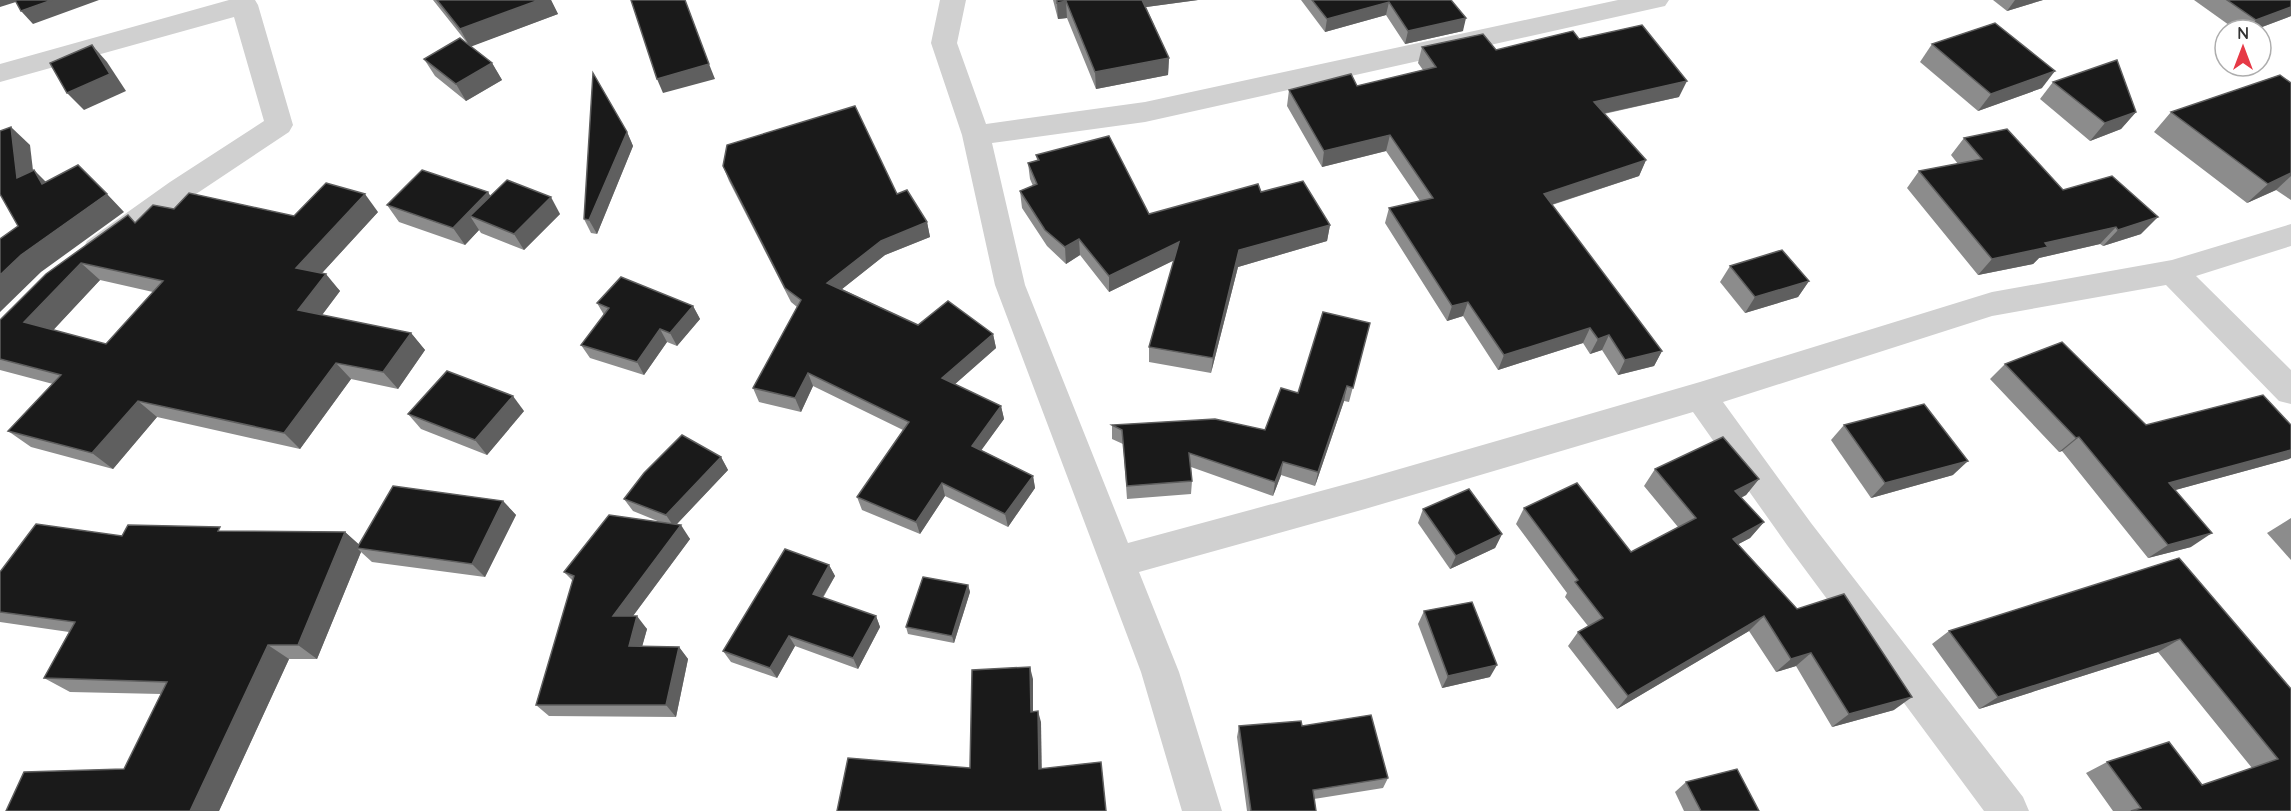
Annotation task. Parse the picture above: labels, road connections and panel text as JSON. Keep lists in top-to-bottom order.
{
  "north": "top"
}
